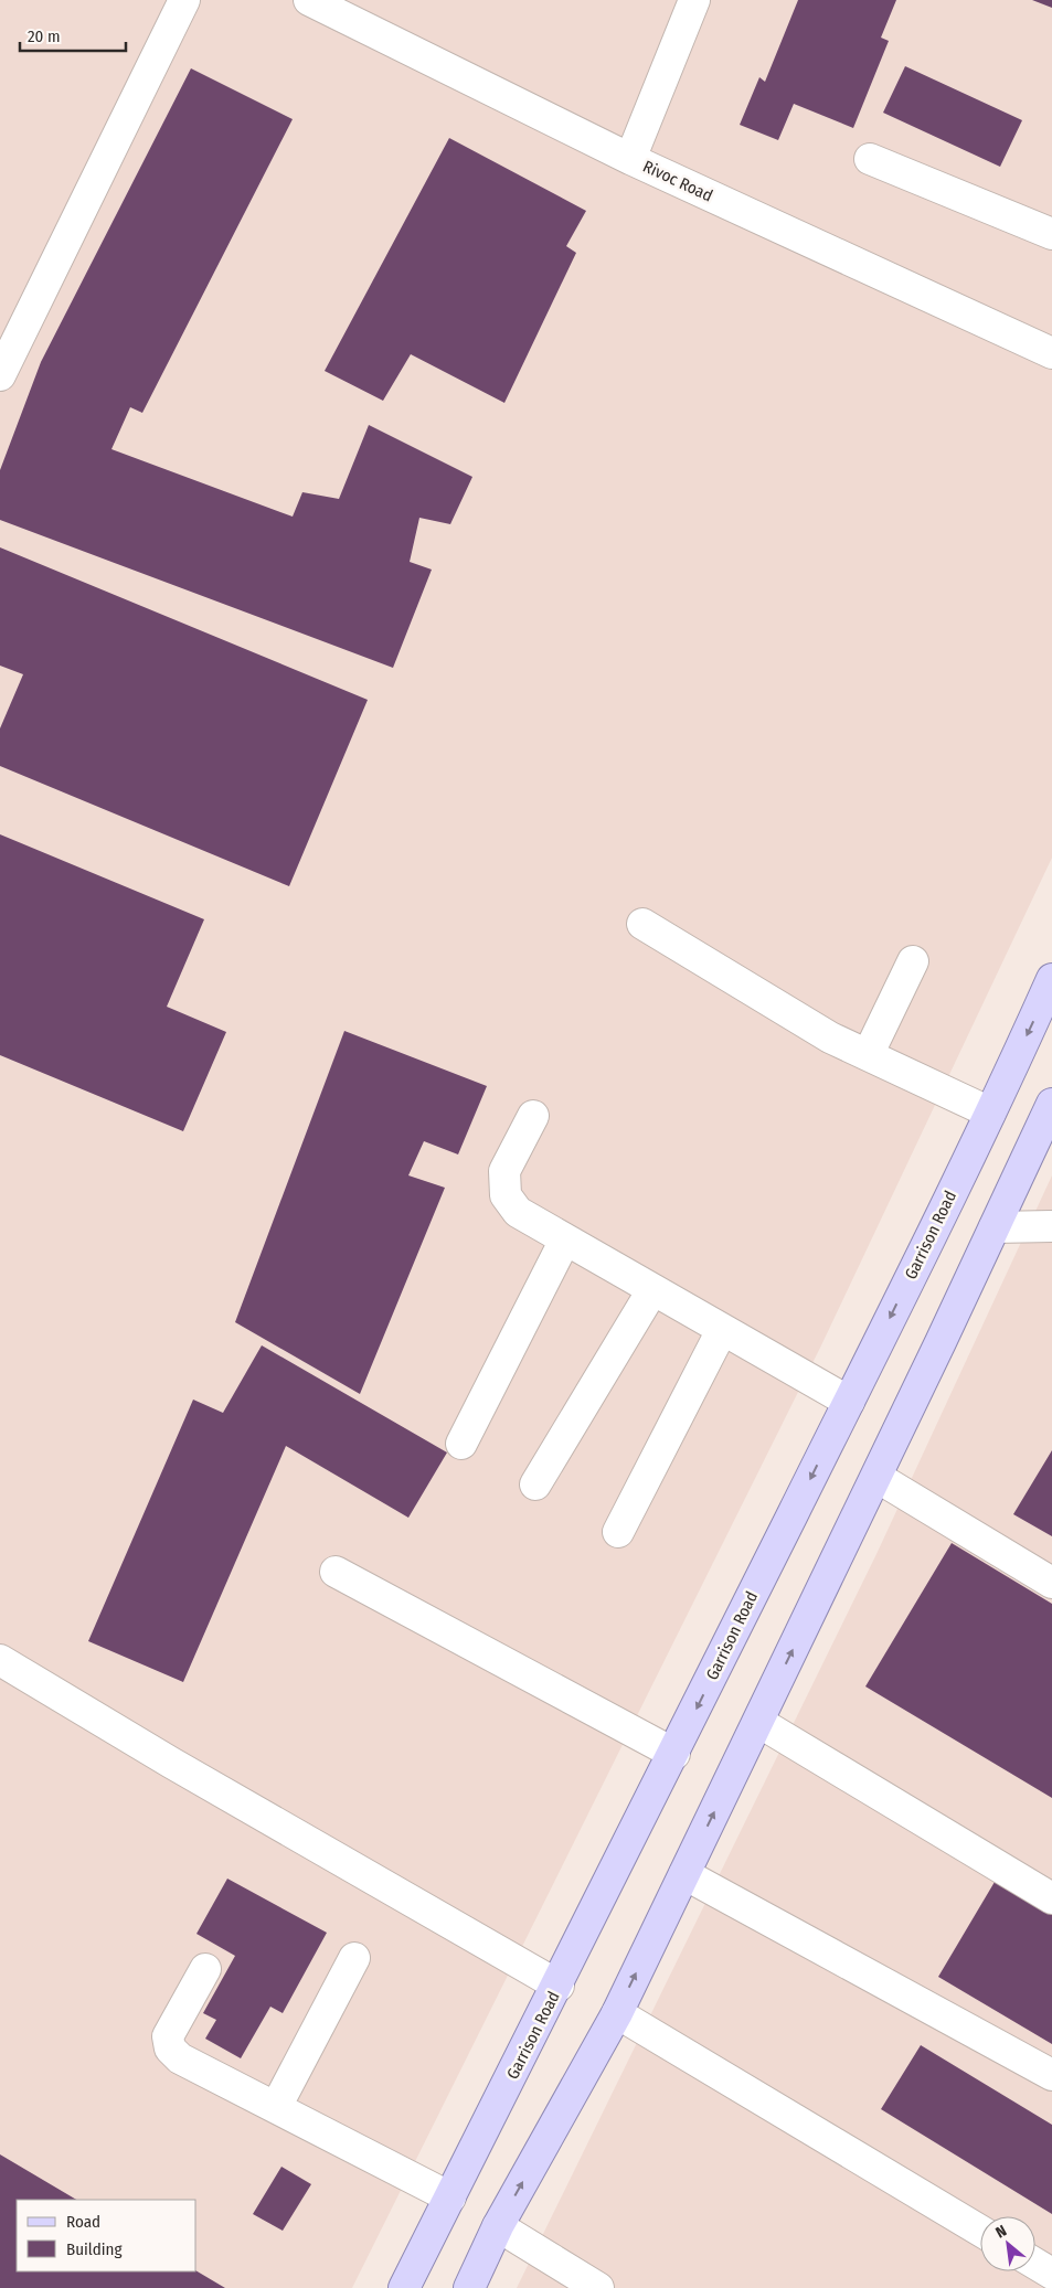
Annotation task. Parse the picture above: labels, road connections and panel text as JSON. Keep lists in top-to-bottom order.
{
  "streets": {
    "main road": ["Garrison Road"],
    "street": ["Rivoc Road"]
  },
  "legend": ["Road", "Building"],
  "scale_bar": "20 m",
  "north": "top left"
}
